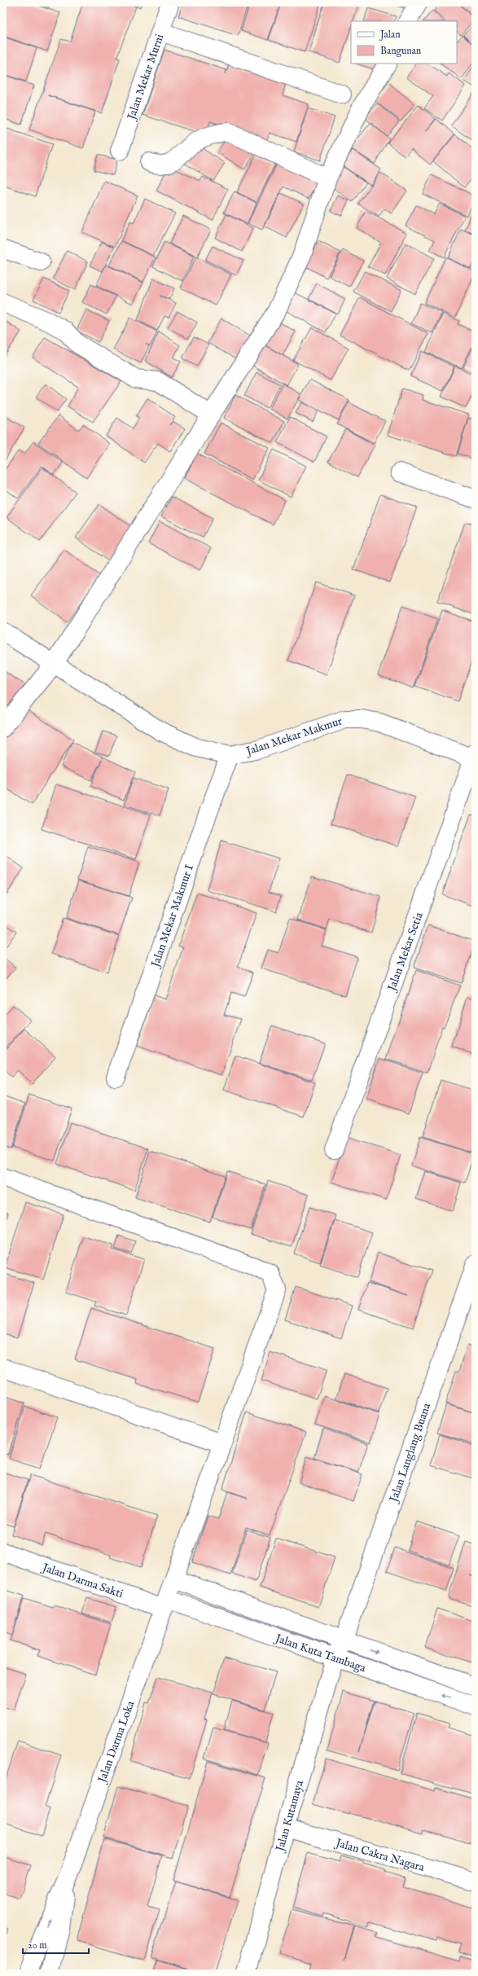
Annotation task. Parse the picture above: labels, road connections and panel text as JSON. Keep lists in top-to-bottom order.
{
  "streets": {
    "street": [
      "Jalan Mekar Murni",
      "Jalan Mekar Makmur",
      "Jalan Mekar Makmur I",
      "Jalan Mekar Setia",
      "Jalan Langlang Buana",
      "Jalan Darma Sakti",
      "Jalan Kuta Tambaga",
      "Jalan Darma Loka",
      "Jalan Kutamaya",
      "Jalan Cakra Nagara"
    ]
  },
  "crossings": [
    ["Jalan Mekar Makmur", "Jalan Mekar Makmur I"],
    ["Jalan Mekar Makmur", "Jalan Mekar Setia"],
    ["Jalan Langlang Buana", "Jalan Kuta Tambaga"],
    ["Jalan Langlang Buana", "Jalan Kutamaya"],
    ["Jalan Darma Sakti", "Jalan Kuta Tambaga"],
    ["Jalan Darma Sakti", "Jalan Darma Loka"],
    ["Jalan Kuta Tambaga", "Jalan Darma Loka"],
    ["Jalan Kuta Tambaga", "Jalan Kutamaya"],
    ["Jalan Kutamaya", "Jalan Cakra Nagara"]
  ],
  "legend": ["Jalan", "Bangunan"],
  "scale_bar": "20 m"
}
